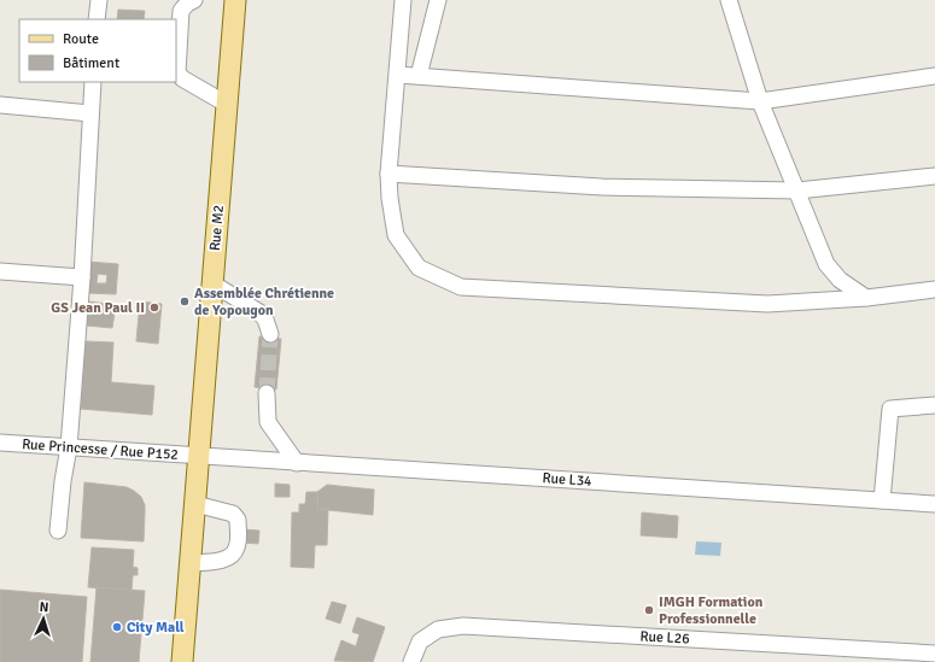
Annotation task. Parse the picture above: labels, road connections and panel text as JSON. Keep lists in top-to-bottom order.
{
  "streets": {
    "main road": ["Rue M2"],
    "street": ["Rue Princesse / Rue P152", "Rue L34", "Rue L26"]
  },
  "crossings": [
    ["Rue M2", "Rue Princesse / Rue P152"],
    ["Rue M2", "Rue L34"],
    ["Rue Princesse / Rue P152", "Rue L34"]
  ],
  "places": [
    "Assemblée Chrétienne de Yopougon",
    "GS Jean Paul II",
    "IMGH Formation Professionnelle",
    "City Mall"
  ],
  "legend": ["Route", "Bâtiment"],
  "north": "top"
}
